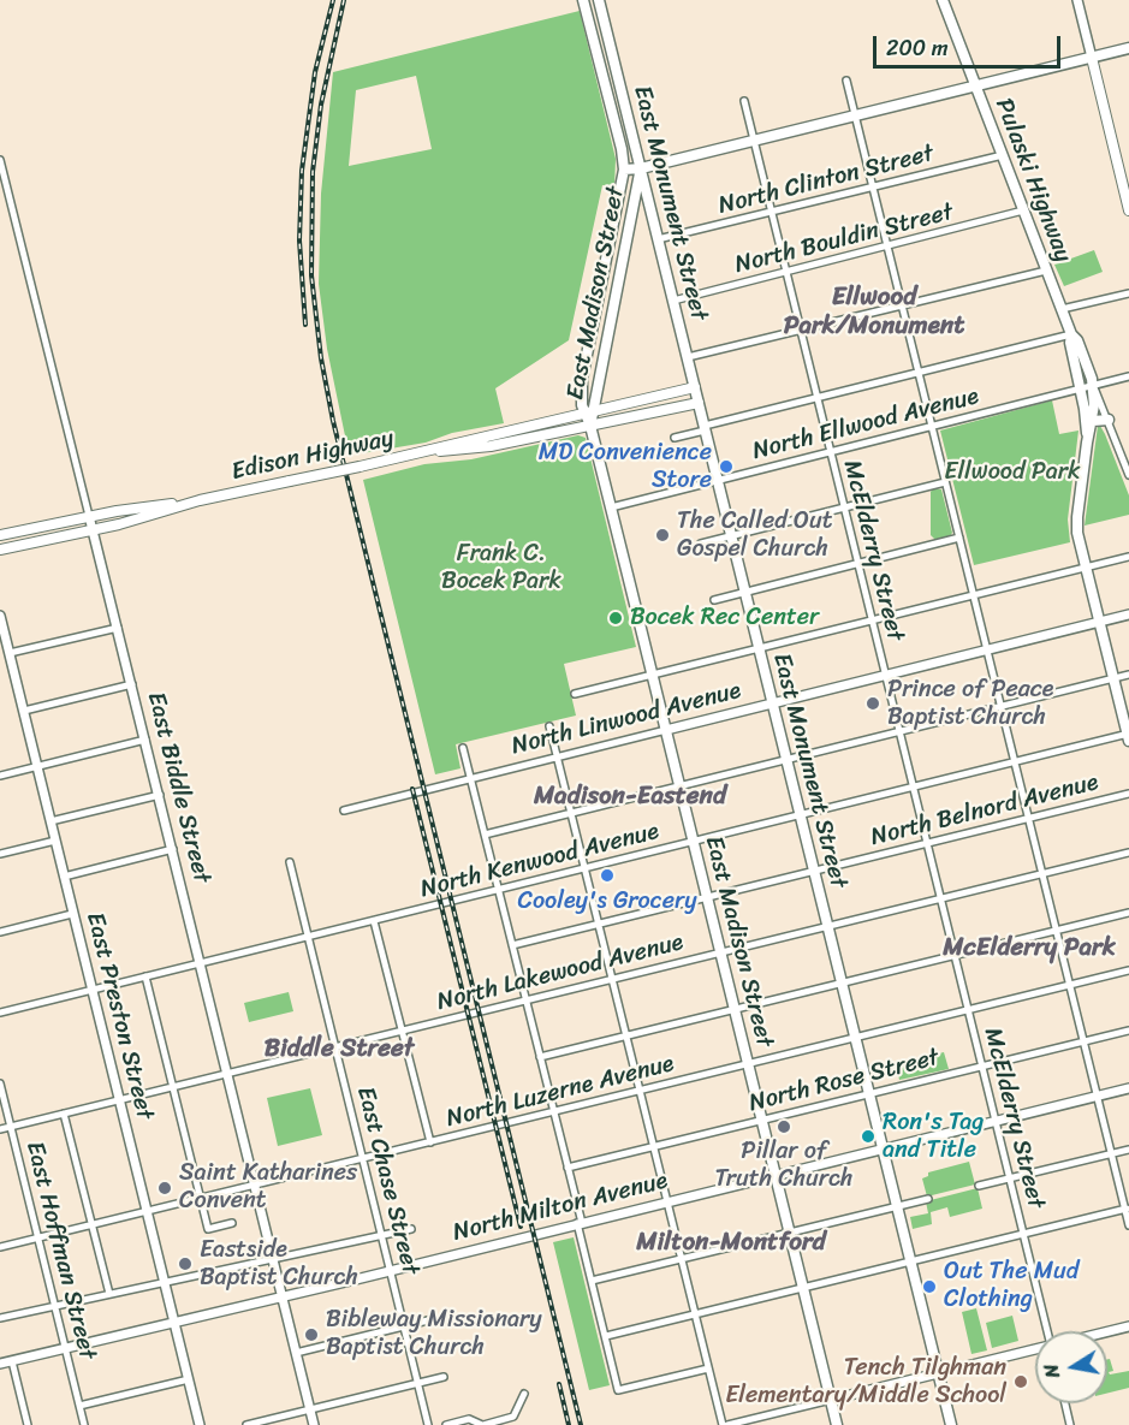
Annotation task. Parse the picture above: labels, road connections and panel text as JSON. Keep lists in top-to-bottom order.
{
  "streets": {
    "main road": [
      "Pulaski Highway",
      "East Monument Street",
      "East Madison Street",
      "Edison Highway"
    ],
    "street": [
      "North Clinton Street",
      "North Bouldin Street",
      "North Ellwood Avenue",
      "McElderry Street",
      "North Linwood Avenue",
      "East Biddle Street",
      "North Belnord Avenue",
      "North Kenwood Avenue",
      "North Lakewood Avenue",
      "East Preston Street",
      "North Rose Street",
      "North Luzerne Avenue",
      "East Chase Street",
      "North Milton Avenue",
      "East Hoffman Street"
    ]
  },
  "crossings": [
    ["North Clinton Street", "Pulaski Highway"],
    ["North Clinton Street", "East Monument Street"],
    ["North Clinton Street", "McElderry Street"],
    ["Pulaski Highway", "North Bouldin Street"],
    ["Pulaski Highway", "North Ellwood Avenue"],
    ["East Monument Street", "North Bouldin Street"],
    ["East Monument Street", "East Madison Street"],
    ["East Monument Street", "North Ellwood Avenue"],
    ["East Monument Street", "Edison Highway"],
    ["East Monument Street", "North Linwood Avenue"],
    ["East Monument Street", "North Belnord Avenue"],
    ["East Monument Street", "North Kenwood Avenue"],
    ["East Monument Street", "North Lakewood Avenue"],
    ["East Monument Street", "North Rose Street"],
    ["East Monument Street", "North Luzerne Avenue"],
    ["East Monument Street", "North Milton Avenue"],
    ["North Bouldin Street", "McElderry Street"],
    ["East Madison Street", "North Ellwood Avenue"],
    ["East Madison Street", "Edison Highway"],
    ["East Madison Street", "North Linwood Avenue"],
    ["East Madison Street", "North Belnord Avenue"],
    ["East Madison Street", "North Kenwood Avenue"],
    ["East Madison Street", "North Lakewood Avenue"],
    ["East Madison Street", "North Rose Street"],
    ["East Madison Street", "North Luzerne Avenue"],
    ["East Madison Street", "North Milton Avenue"],
    ["North Ellwood Avenue", "McElderry Street"],
    ["Edison Highway", "East Biddle Street"],
    ["McElderry Street", "North Linwood Avenue"],
    ["McElderry Street", "North Belnord Avenue"],
    ["McElderry Street", "North Kenwood Avenue"],
    ["McElderry Street", "North Lakewood Avenue"],
    ["McElderry Street", "North Rose Street"],
    ["McElderry Street", "North Luzerne Avenue"],
    ["McElderry Street", "North Milton Avenue"],
    ["East Biddle Street", "North Kenwood Avenue"],
    ["East Biddle Street", "North Lakewood Avenue"],
    ["East Biddle Street", "North Luzerne Avenue"],
    ["East Biddle Street", "North Milton Avenue"],
    ["North Kenwood Avenue", "East Preston Street"],
    ["North Kenwood Avenue", "East Chase Street"],
    ["North Lakewood Avenue", "East Preston Street"],
    ["North Lakewood Avenue", "East Chase Street"],
    ["North Lakewood Avenue", "East Hoffman Street"],
    ["East Preston Street", "North Luzerne Avenue"],
    ["East Preston Street", "North Milton Avenue"],
    ["North Luzerne Avenue", "East Chase Street"],
    ["North Luzerne Avenue", "East Hoffman Street"],
    ["East Chase Street", "North Milton Avenue"],
    ["North Milton Avenue", "East Hoffman Street"]
  ],
  "districts": [
    "Ellwood Park/Monument",
    "Madison-Eastend",
    "McElderry Park",
    "Biddle Street",
    "Milton-Montford"
  ],
  "parks": ["Ellwood Park", "Frank C. Bocek Park"],
  "places": [
    "MD Convenience Store",
    "The Called Out Gospel Church",
    "Bocek Rec Center",
    "Prince of Peace Baptist Church",
    "Cooley's Grocery",
    "Pillar of Truth Church",
    "Ron's Tag and Title",
    "Saint Katharines Convent",
    "Eastside Baptist Church",
    "Out The Mud Clothing",
    "Bibleway Missionary Baptist Church",
    "Tench Tilghman Elementary/Middle School"
  ],
  "scale_bar": "200 m",
  "north": "left"
}
